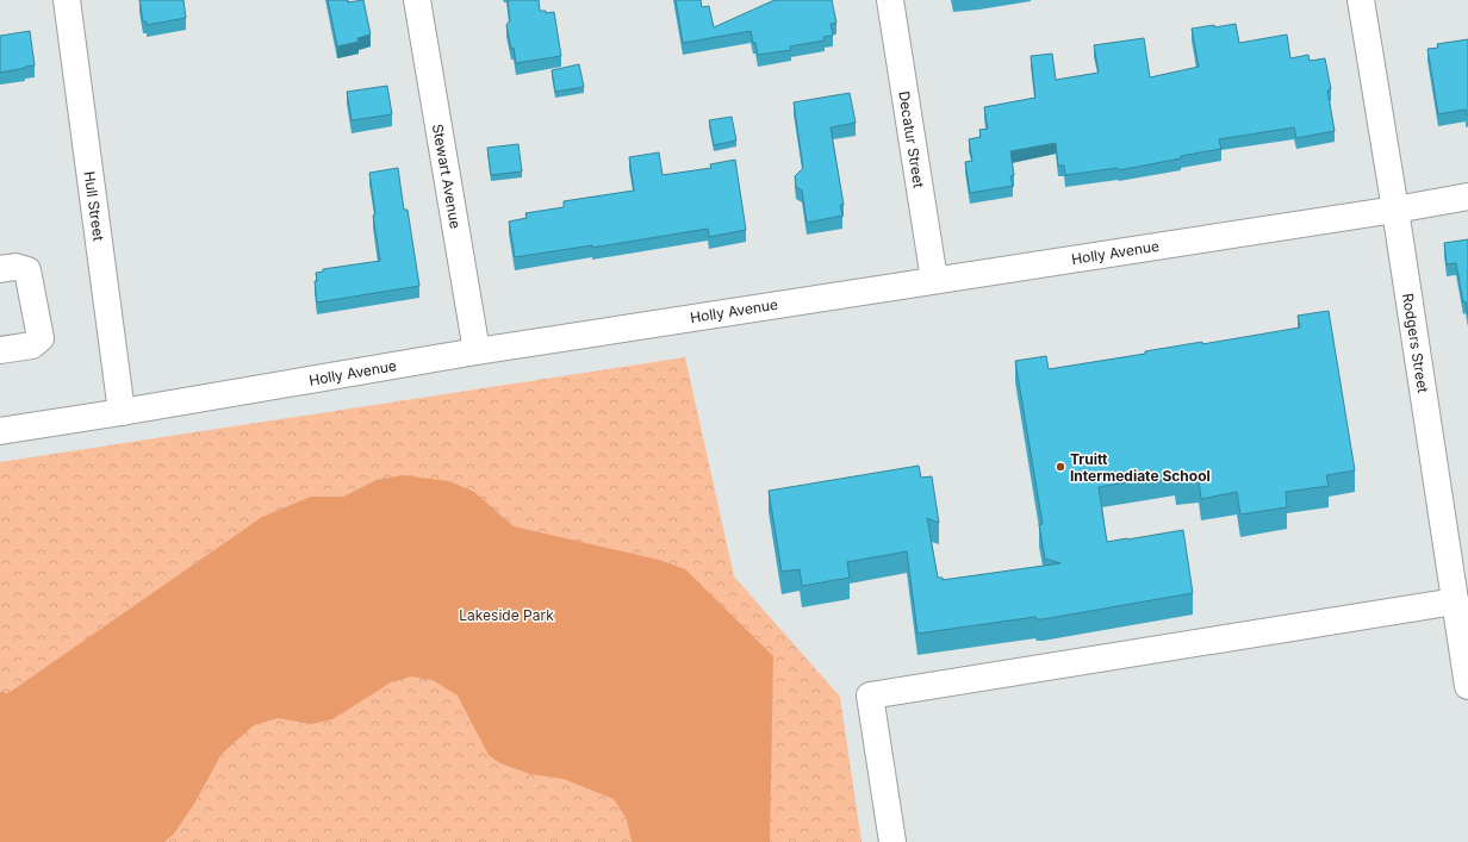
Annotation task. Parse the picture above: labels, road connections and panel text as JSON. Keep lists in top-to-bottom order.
{
  "streets": {
    "street": [
      "Decatur Street",
      "Stewart Avenue",
      "Hull Street",
      "Holly Avenue",
      "Rodgers Street"
    ]
  },
  "crossings": [
    ["Decatur Street", "Holly Avenue"],
    ["Stewart Avenue", "Holly Avenue"],
    ["Hull Street", "Holly Avenue"],
    ["Holly Avenue", "Rodgers Street"]
  ],
  "parks": ["Lakeside Park"],
  "places": ["Truitt Intermediate School"]
}
